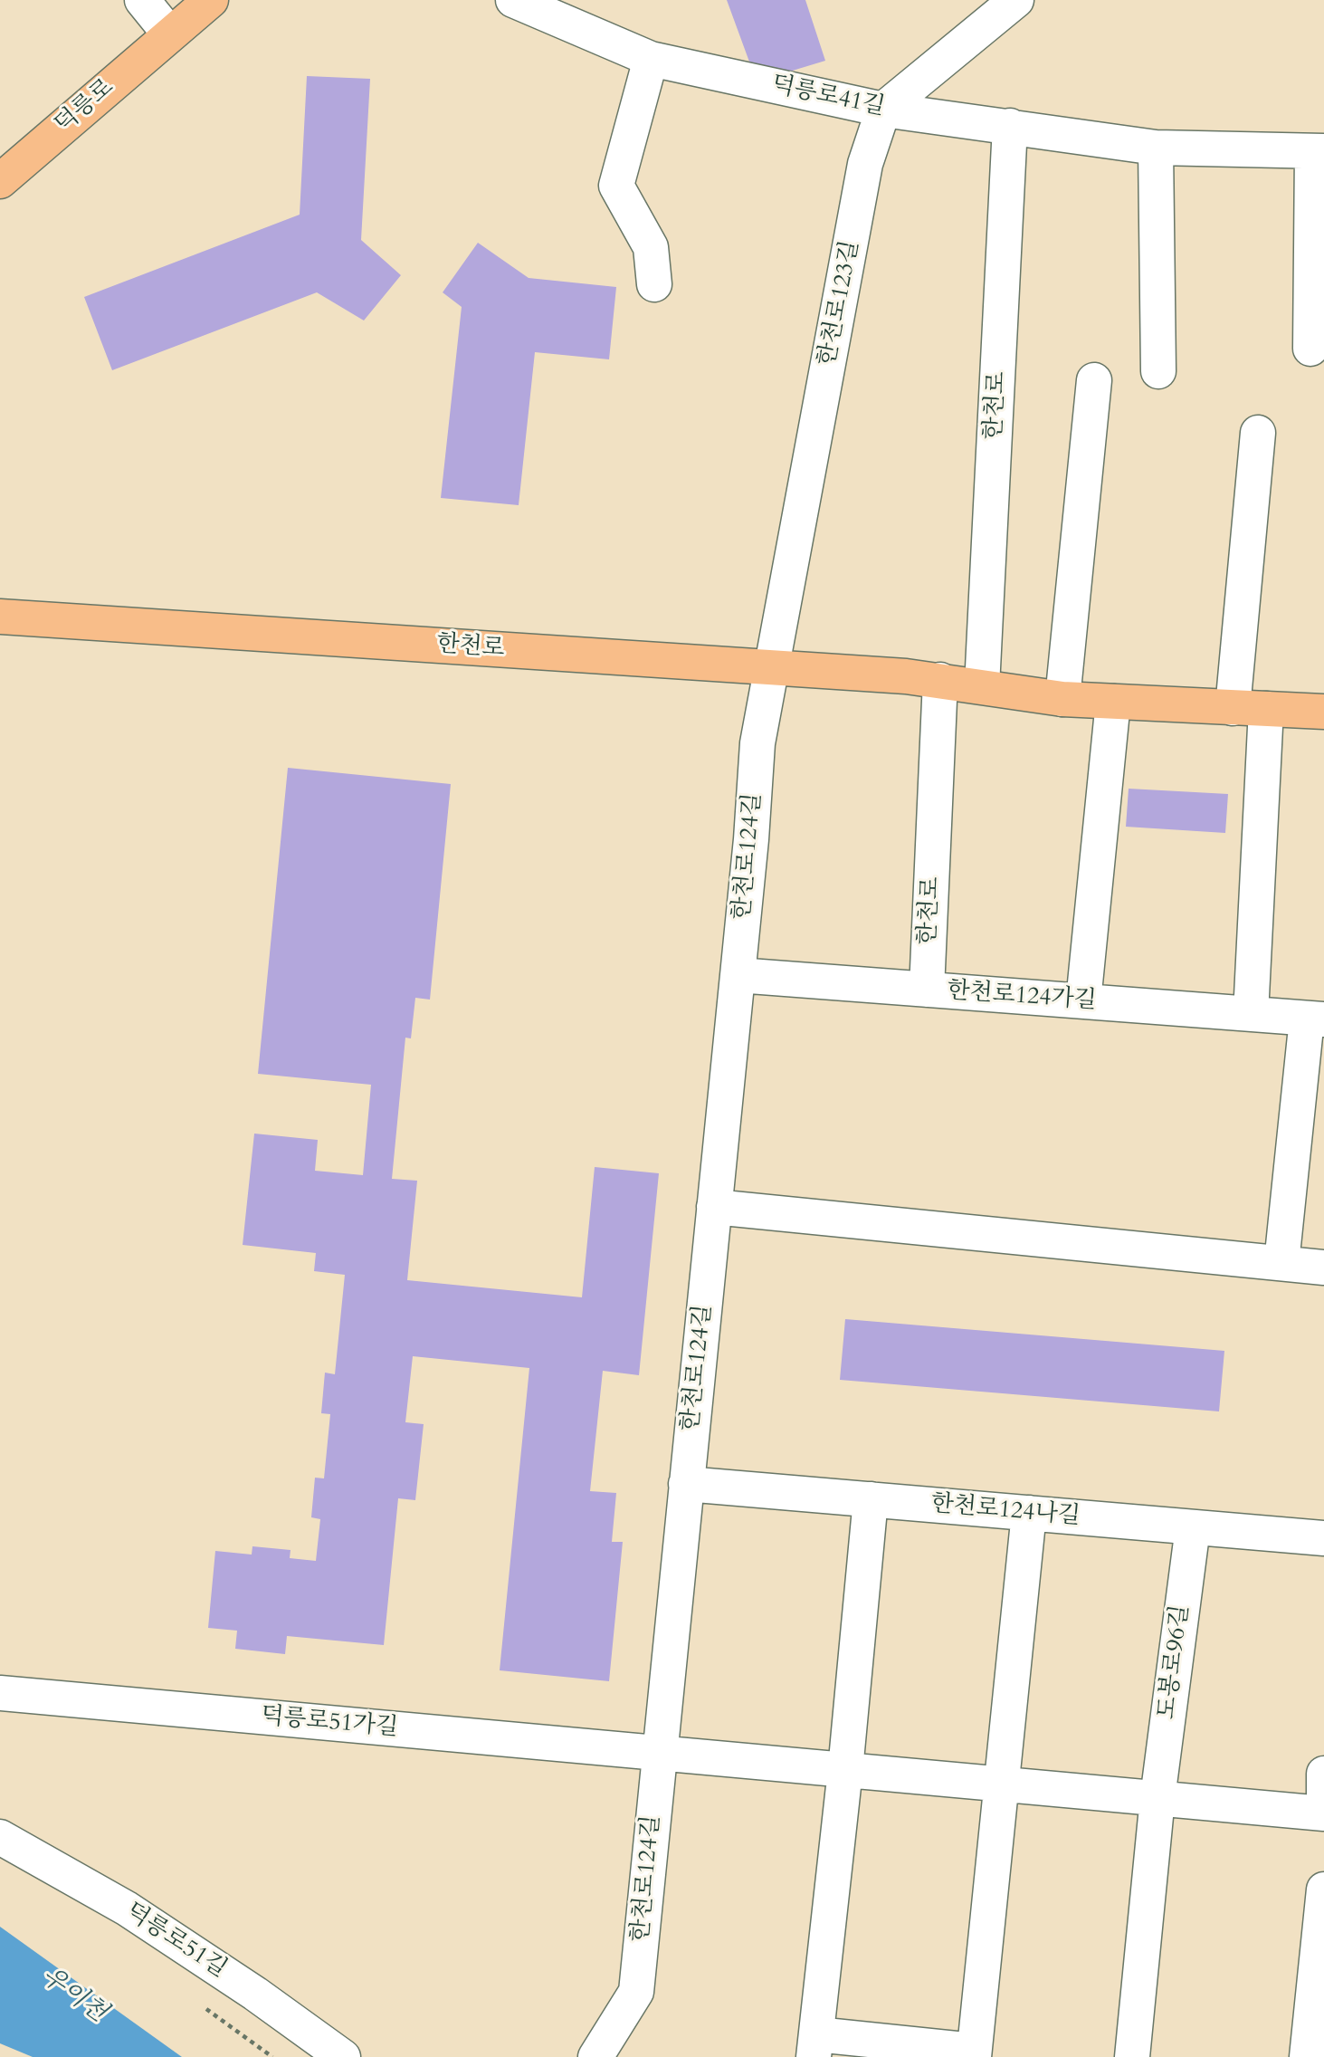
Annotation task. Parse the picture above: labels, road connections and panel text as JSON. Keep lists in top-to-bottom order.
{
  "streets": {
    "main road": ["덕릉로", "한천로"],
    "street": [
      "덕릉로41길",
      "한천로123길",
      "한천로124길",
      "한천로124가길",
      "한천로124나길",
      "도봉로96길",
      "덕릉로51가길",
      "덕릉로51길"
    ]
  },
  "crossings": [
    ["덕릉로41길", "한천로123길"],
    ["덕릉로41길", "한천로"],
    ["한천로123길", "한천로"],
    ["한천로123길", "한천로124길"],
    ["한천로", "한천로124길"],
    ["한천로", "한천로124가길"],
    ["한천로124길", "한천로124가길"],
    ["한천로124길", "한천로124나길"],
    ["한천로124길", "덕릉로51가길"],
    ["한천로124나길", "도봉로96길"]
  ],
  "water": ["우이천"]
}
